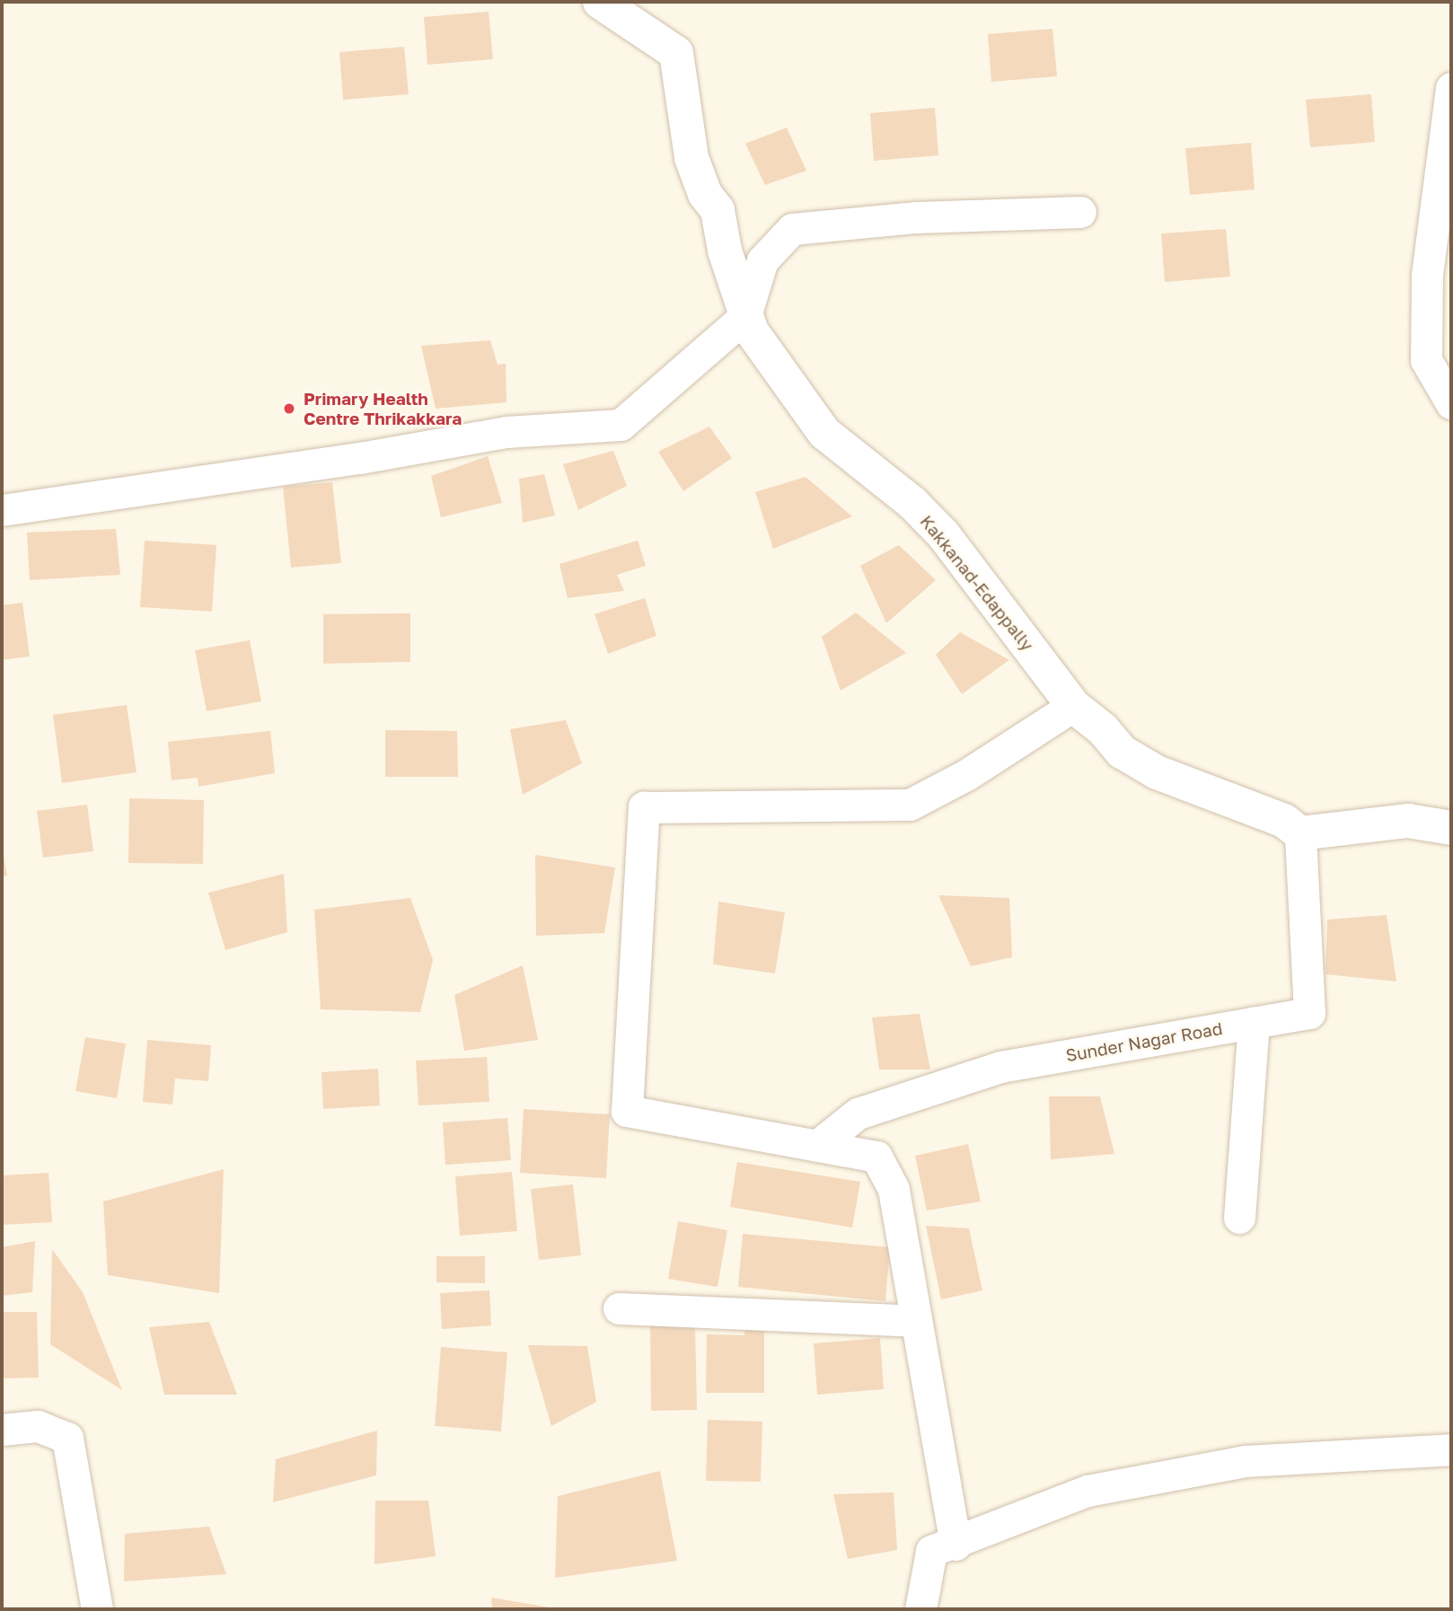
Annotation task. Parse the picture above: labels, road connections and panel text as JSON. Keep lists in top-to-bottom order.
{
  "streets": {
    "street": ["Kakkanad-Edappally", "Sunder Nagar Road"]
  },
  "crossings": [
    ["Kakkanad-Edappally", "Sunder Nagar Road"]
  ],
  "places": ["Primary Health Centre Thrikakkara"]
}
